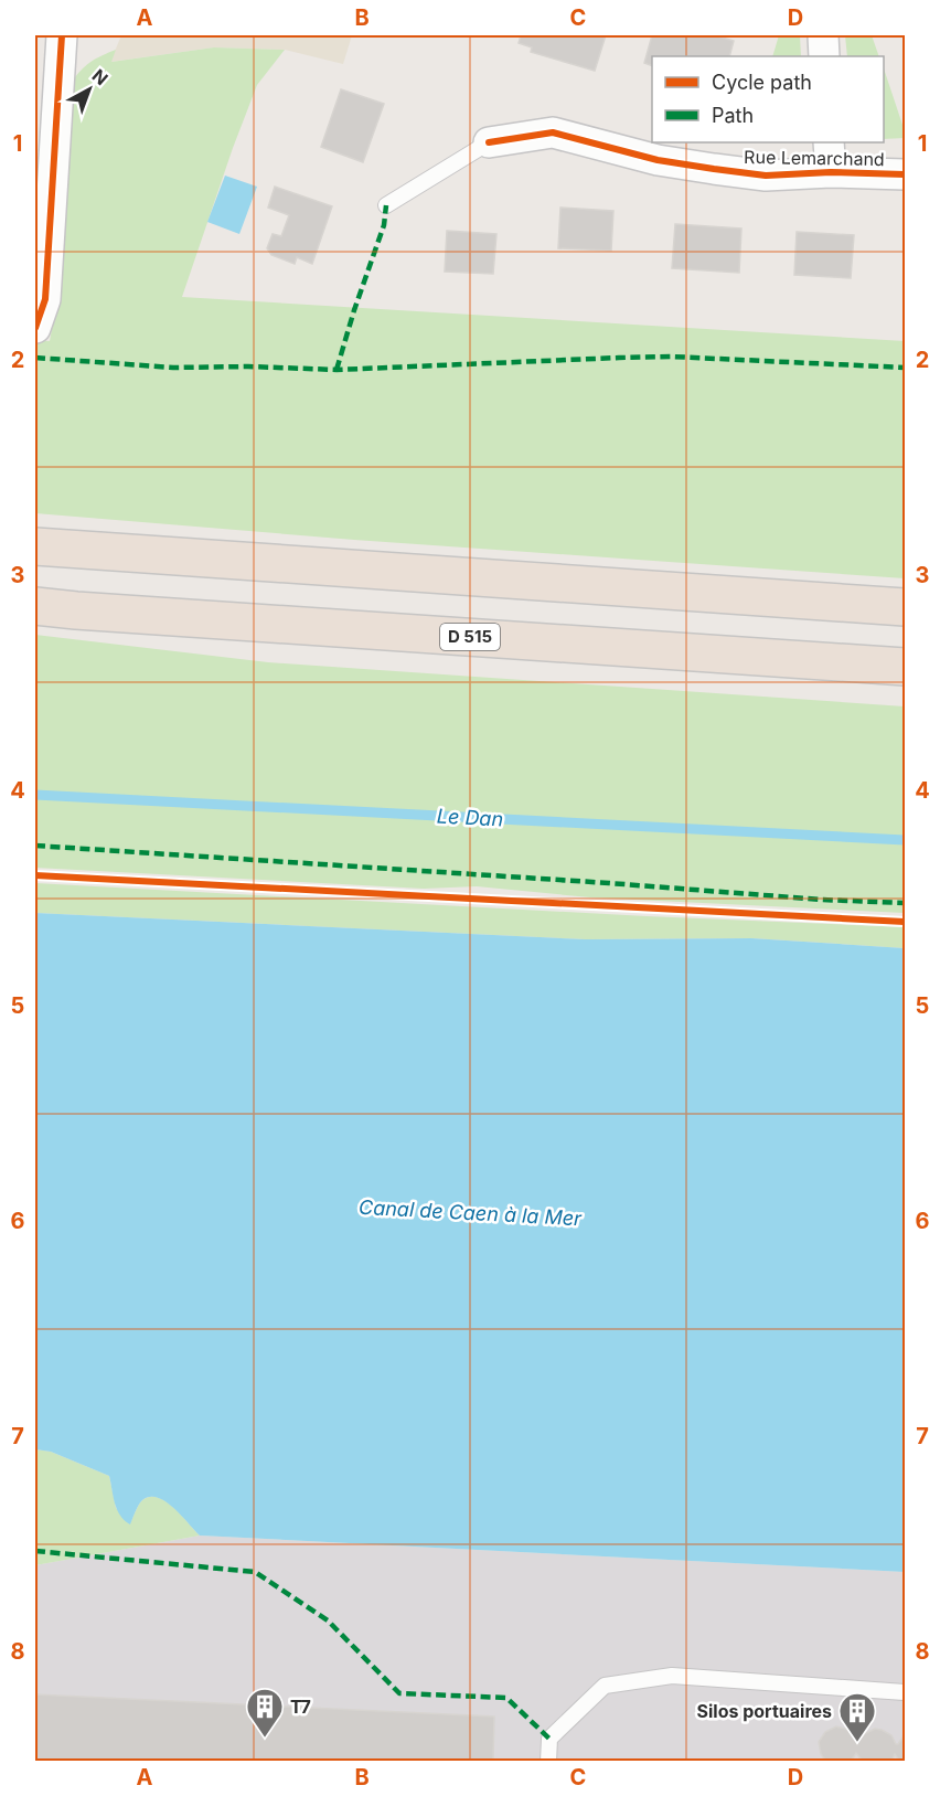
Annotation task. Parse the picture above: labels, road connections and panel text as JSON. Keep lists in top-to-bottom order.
{
  "streets": {
    "highway": ["D 515"],
    "street": ["Rue Lemarchand"]
  },
  "water": ["Le Dan", "Canal de Caen à la Mer"],
  "places": {
    "building": ["T7", "Silos portuaires"]
  },
  "legend": ["Cycle path", "Path"],
  "north": "top right",
  "grid": {
    "columns": [
      "A",
      "B",
      "C",
      "D"
    ],
    "rows": [
      "1",
      "2",
      "3",
      "4",
      "5",
      "6",
      "7",
      "8"
    ]
  }
}
